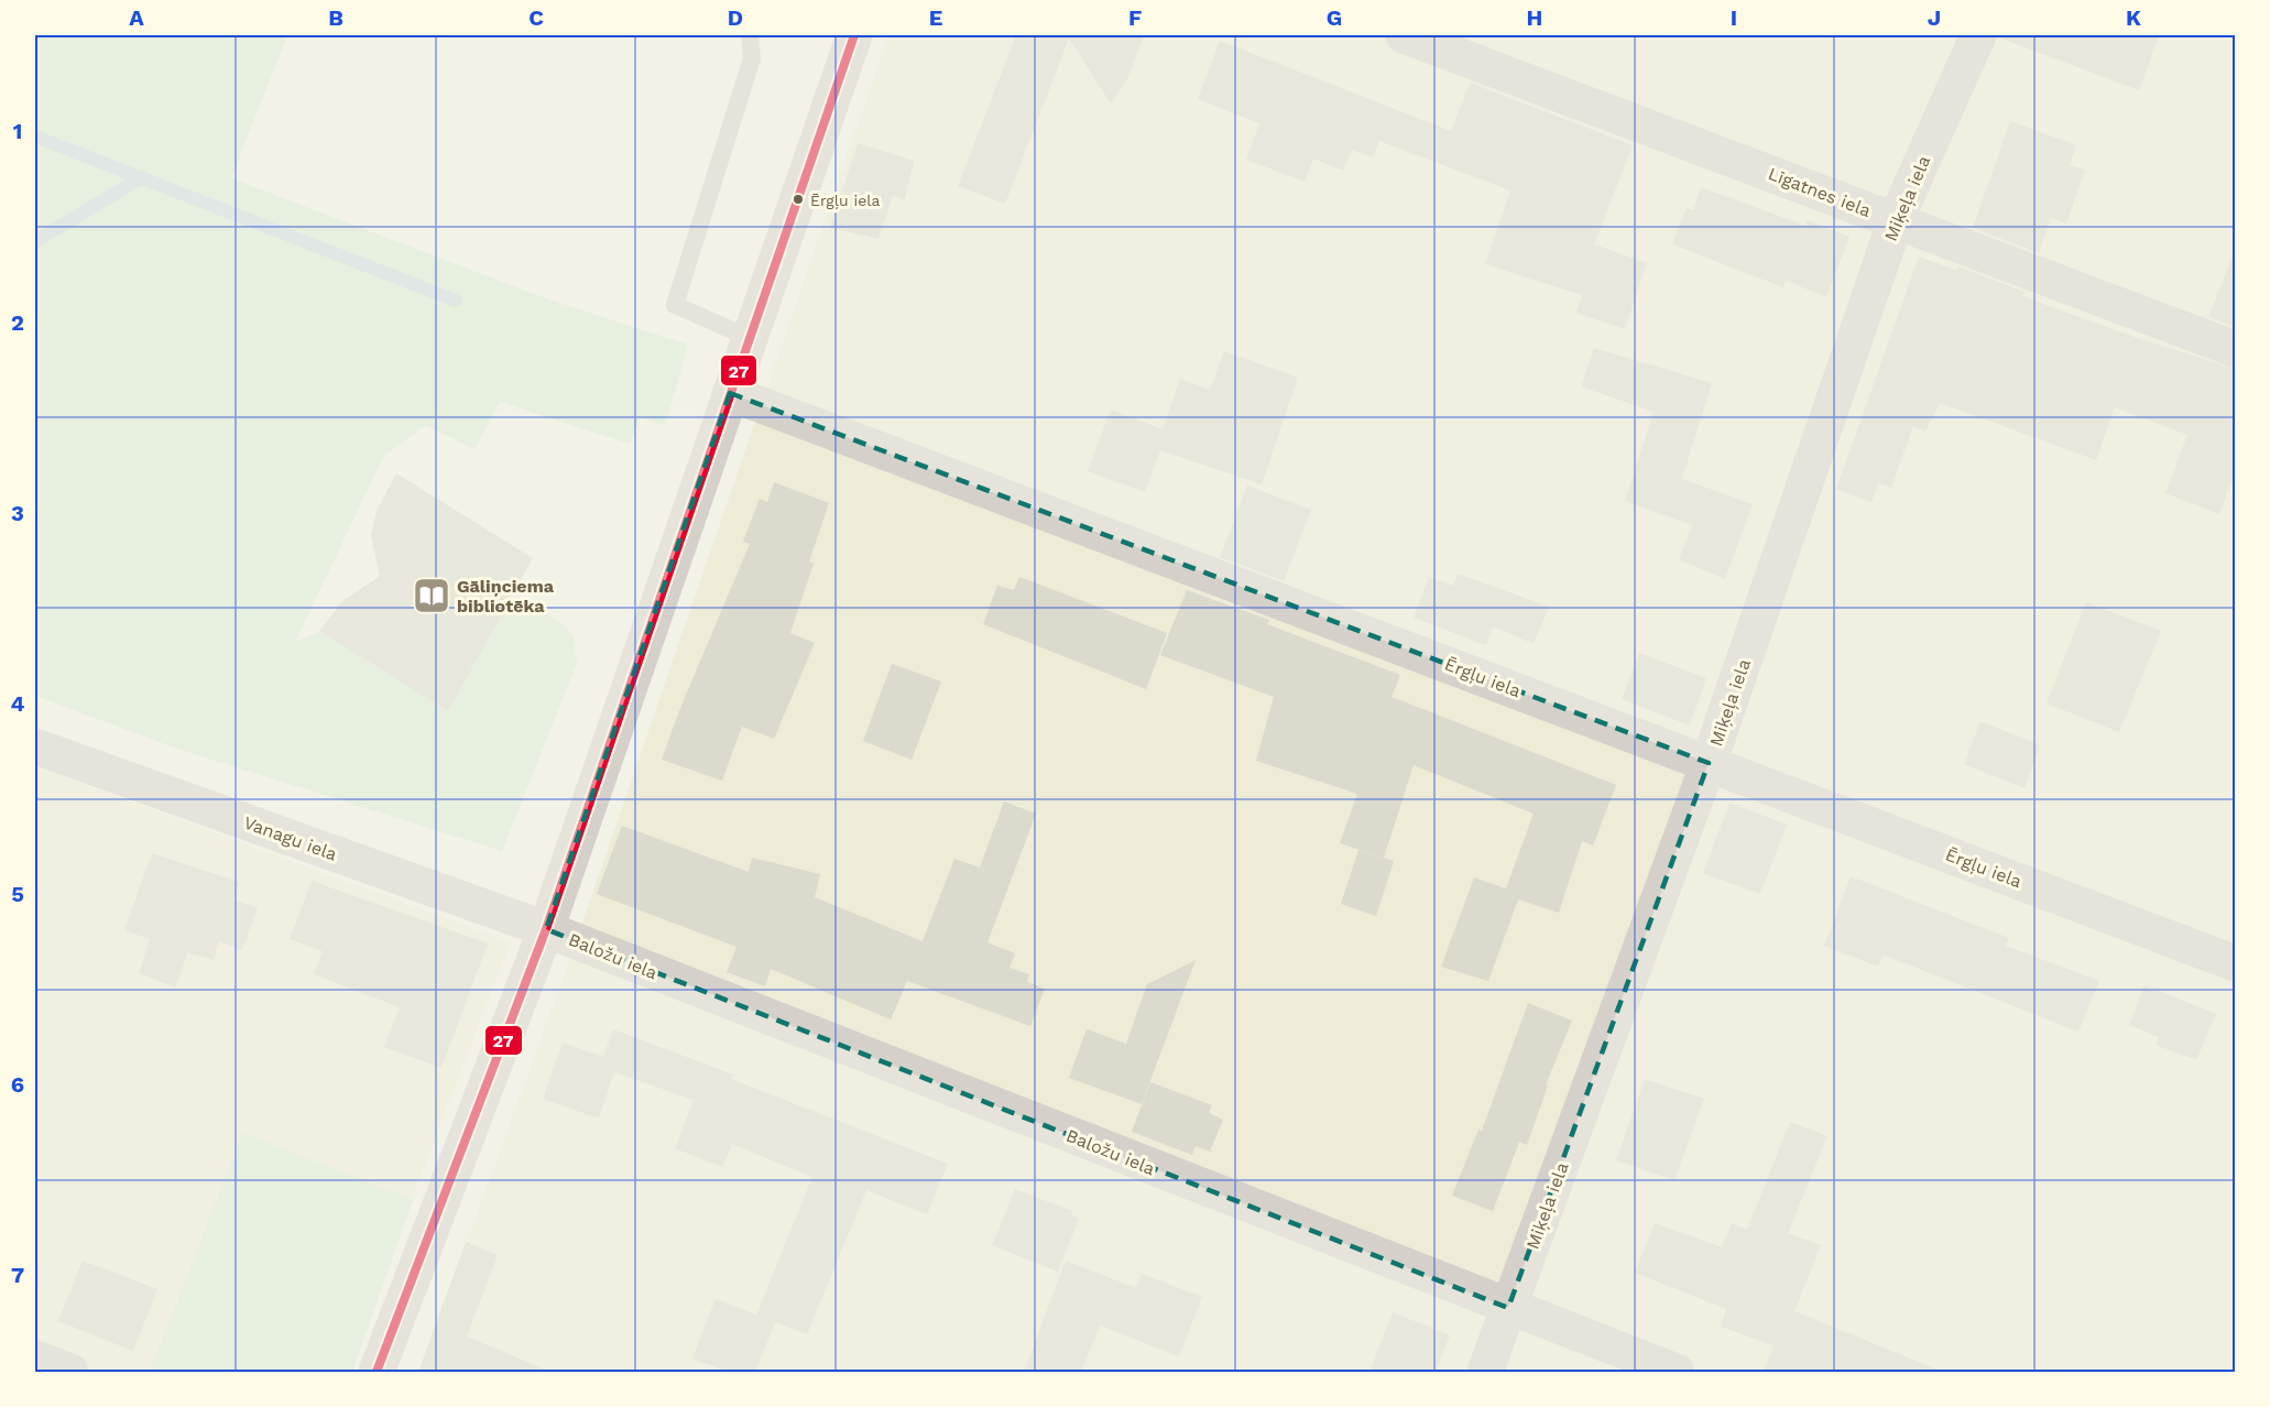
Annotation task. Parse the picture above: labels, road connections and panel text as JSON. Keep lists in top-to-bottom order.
{
  "streets": {
    "street": [
      "Līgatnes iela",
      "Miķeļa iela",
      "Ērgļu iela",
      "Vanagu iela",
      "Baložu iela"
    ]
  },
  "crossings": [
    ["Līgatnes iela", "Miķeļa iela"],
    ["Miķeļa iela", "Ērgļu iela"],
    ["Miķeļa iela", "Baložu iela"],
    ["Vanagu iela", "Baložu iela"]
  ],
  "places": {
    "other": ["Ērgļu iela"],
    "library": ["Gāliņciema bibliotēka"]
  },
  "lines": ["transit line 27"],
  "grid": {
    "columns": [
      "A",
      "B",
      "C",
      "D",
      "E",
      "F",
      "G",
      "H",
      "I",
      "J",
      "K"
    ],
    "rows": [
      "1",
      "2",
      "3",
      "4",
      "5",
      "6",
      "7"
    ]
  }
}
